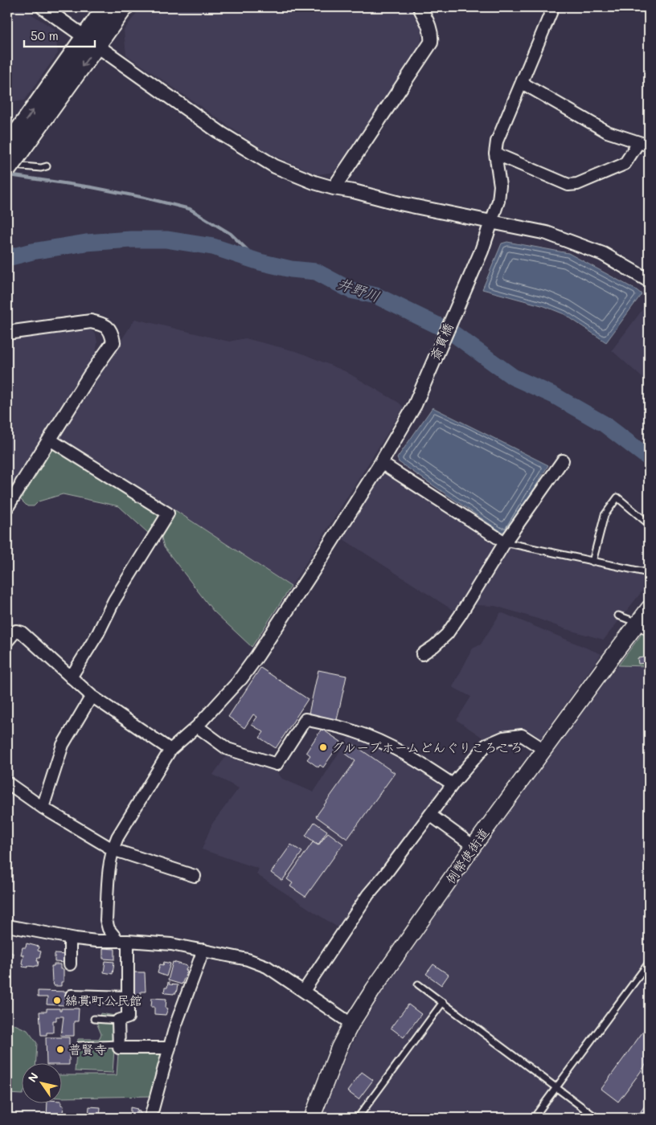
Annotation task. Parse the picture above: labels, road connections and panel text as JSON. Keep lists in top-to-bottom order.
{
  "streets": {
    "main road": ["例幣使街道"],
    "street": ["斎貫橋"]
  },
  "water": ["井野川"],
  "places": ["グループホームどんぐりころころ", "綿貫町公民館", "普賢寺"],
  "scale_bar": "50 m",
  "north": "top left"
}
